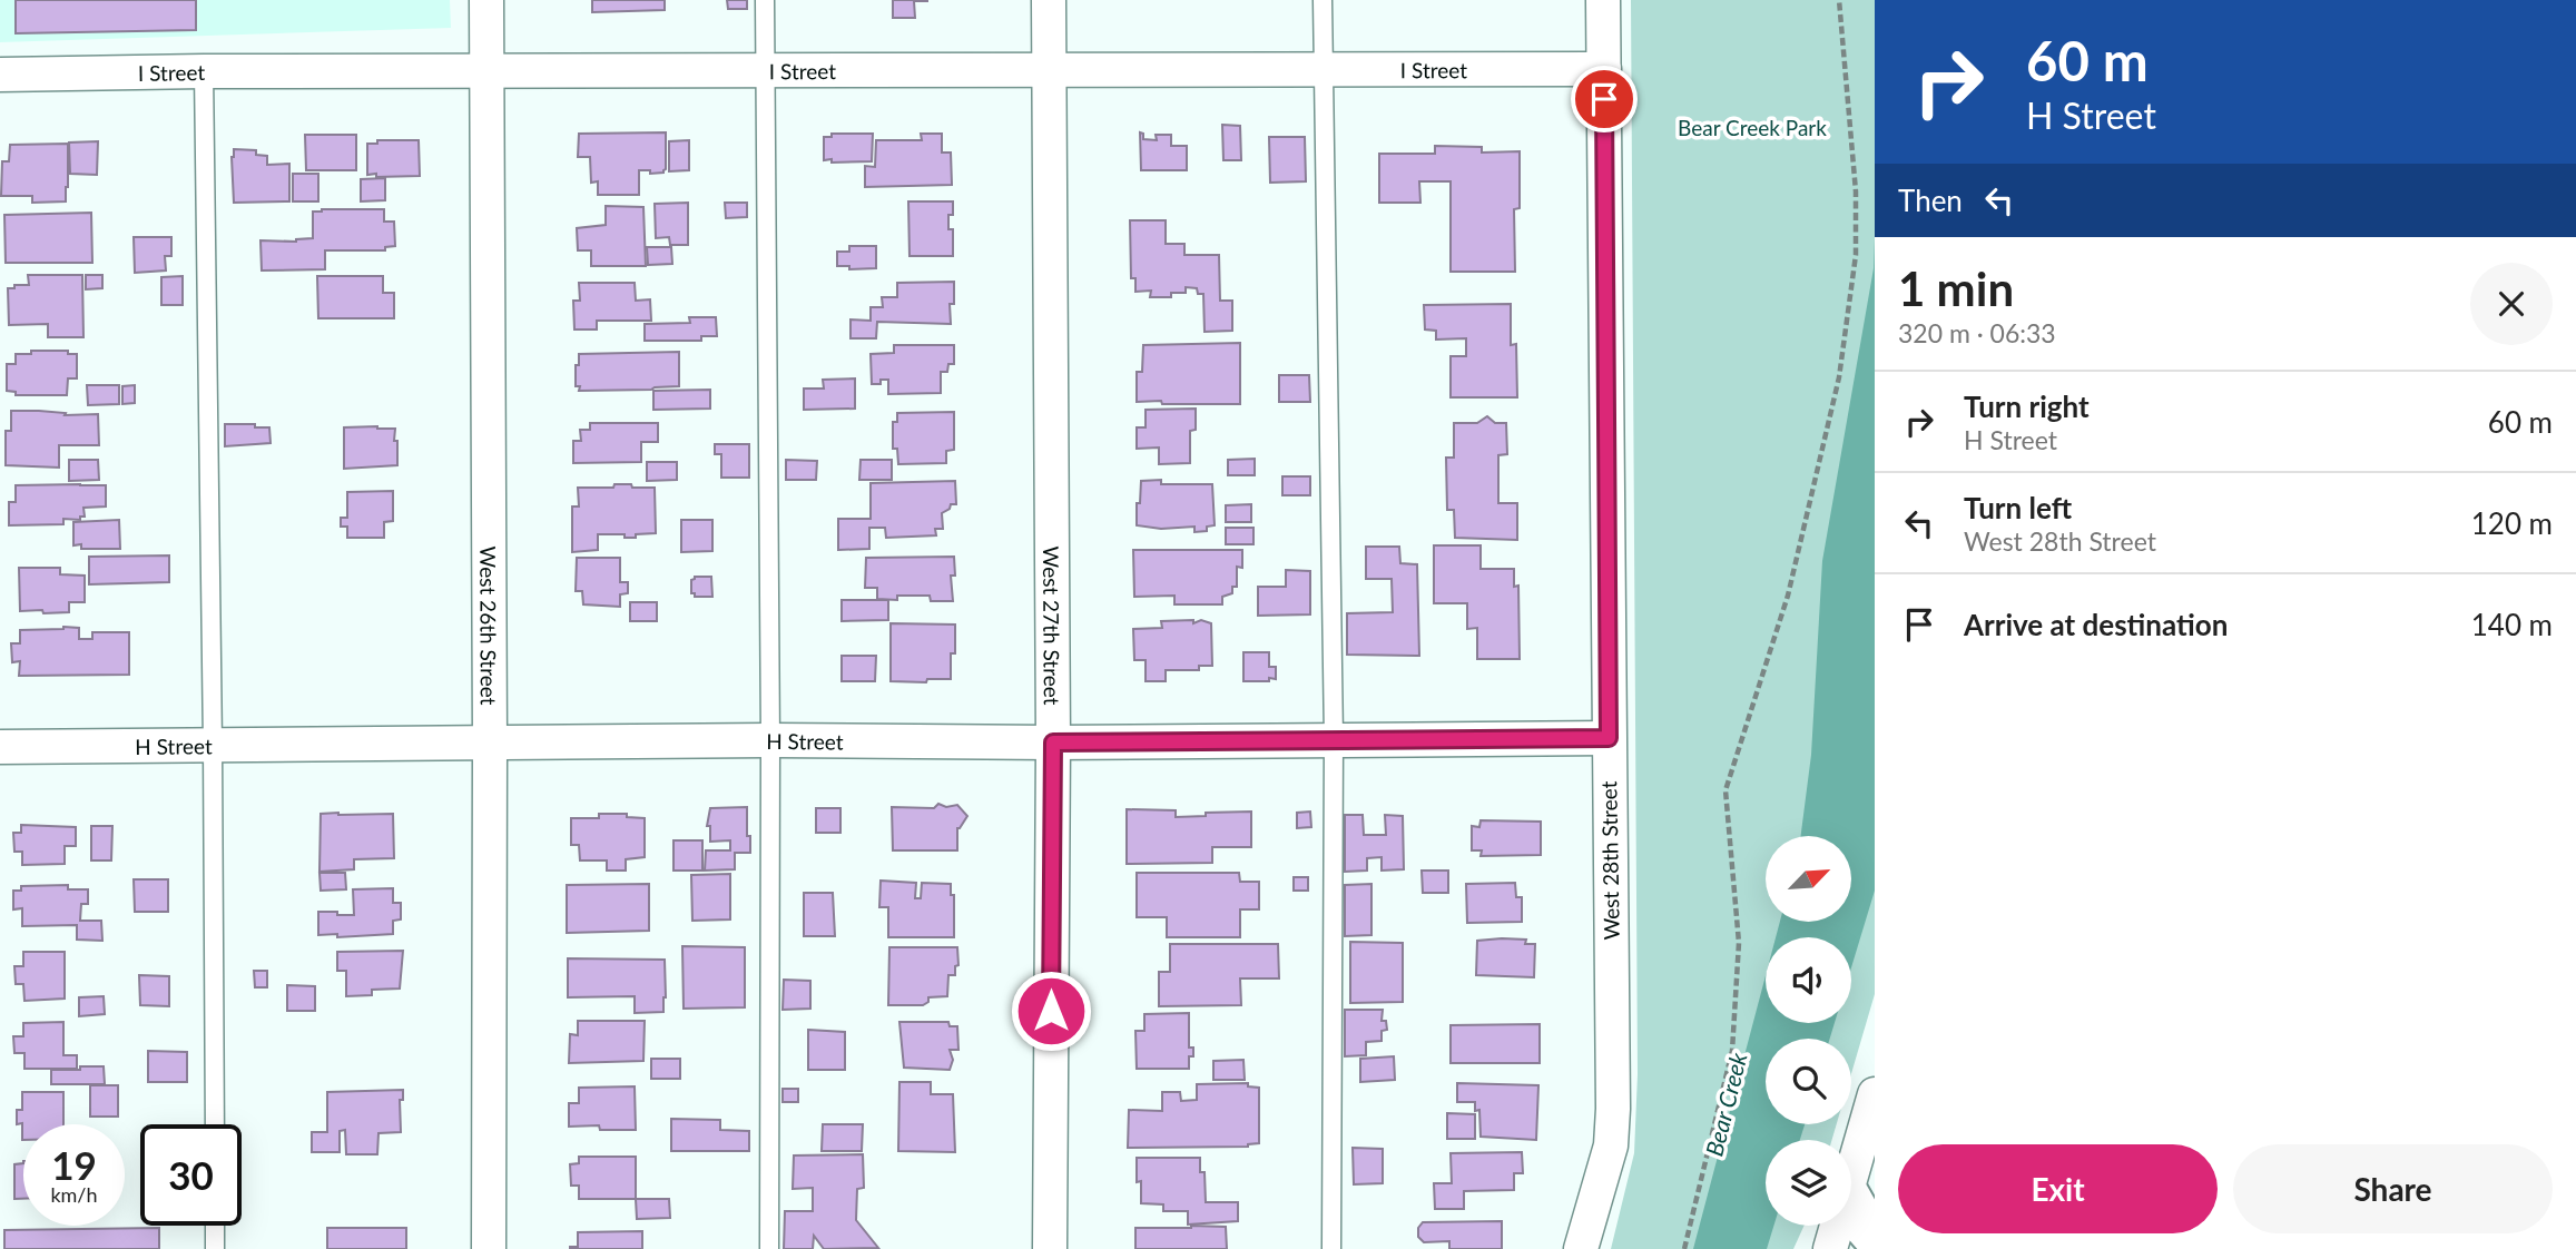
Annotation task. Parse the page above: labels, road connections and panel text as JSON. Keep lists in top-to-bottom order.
{
  "streets": {
    "street": [
      "I Street",
      "West 26th Street",
      "West 27th Street",
      "H Street",
      "West 28th Street"
    ]
  },
  "crossings": [
    ["I Street", "West 26th Street"],
    ["I Street", "West 27th Street"],
    ["I Street", "West 28th Street"],
    ["West 26th Street", "H Street"],
    ["West 27th Street", "H Street"],
    ["H Street", "West 28th Street"]
  ],
  "water": ["Bear Creek"],
  "parks": ["Bear Creek Park"],
  "north": "top right",
  "page": {
    "turn": ["60 m", "H Street"],
    "then": "Then",
    "heading": ["1 min", "320 m · 06:33"],
    "list": [
      {
        "name": "Turn right",
        "note": "H Street",
        "value": "60 m"
      },
      {
        "name": "Turn left",
        "note": "West 28th Street",
        "value": "120 m"
      },
      {
        "name": "Arrive at destination",
        "value": "140 m"
      }
    ],
    "speed": "19 km/h",
    "limit": "30",
    "buttons": ["Exit", "Share"]
  }
}
